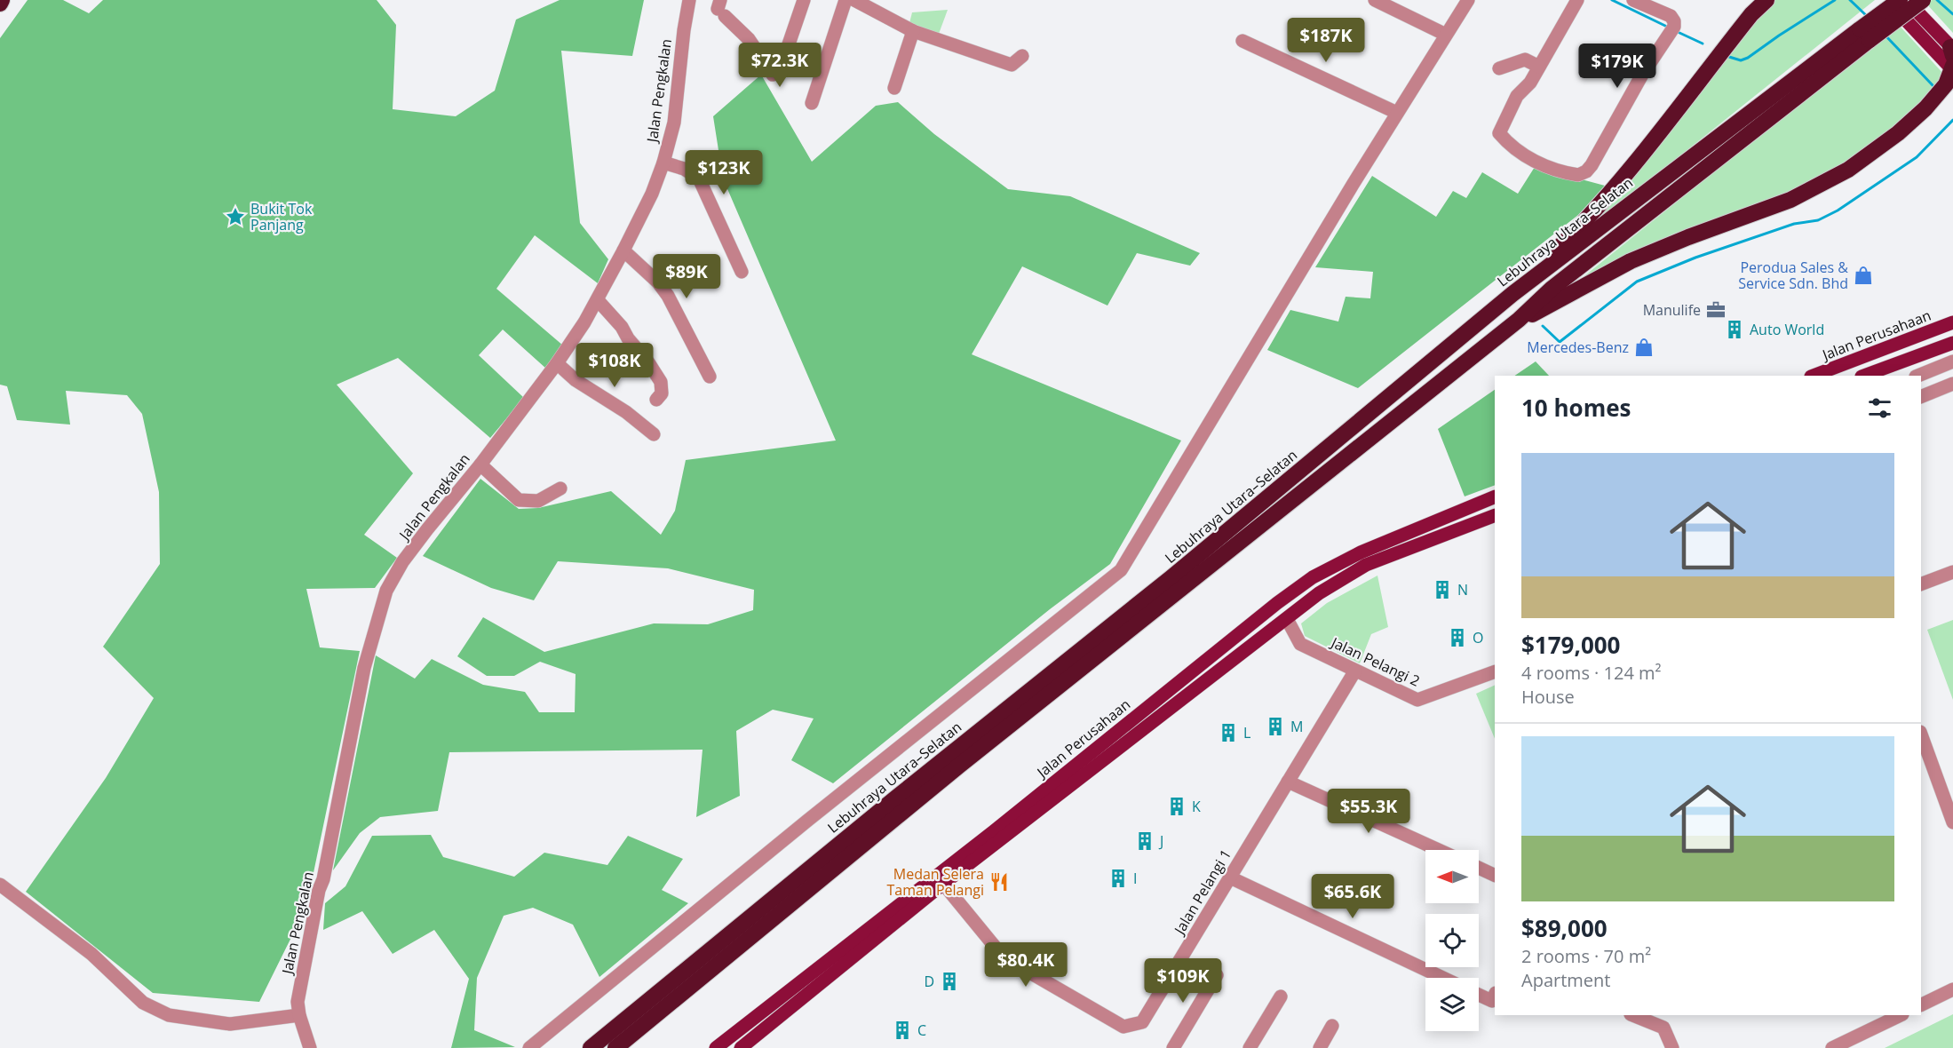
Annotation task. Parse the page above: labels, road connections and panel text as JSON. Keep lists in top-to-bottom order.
{
  "streets": {
    "highway": ["Lebuhraya Utara–Selatan"],
    "main road": ["Jalan Perusahaan"],
    "street": ["Jalan Pengkalan", "Jalan Pelangi 2", "Jalan Pelangi 1"]
  },
  "crossings": [
    ["Jalan Perusahaan", "Jalan Pelangi 2"],
    ["Jalan Perusahaan", "Jalan Pelangi 1"],
    ["Jalan Pelangi 2", "Jalan Pelangi 1"]
  ],
  "places": {
    "place": ["Bukit Tok Panjang"],
    "shop": ["Perodua Sales & Service Sdn. Bhd", "Mercedes-Benz"],
    "office": ["Manulife"],
    "building": [
      "Auto World",
      "N",
      "O",
      "M",
      "L",
      "K",
      "J",
      "I",
      "D",
      "C"
    ],
    "restaurant": ["Medan Selera Taman Pelangi"]
  },
  "north": "left",
  "page": {
    "price": [
      "$187K",
      "$72.3K",
      "$179K",
      "$123K",
      "$89K",
      "$108K",
      "$55.3K",
      "$65.6K",
      "$80.4K",
      "$109K"
    ],
    "heading": "10 homes",
    "list": [
      {
        "name": "$179,000",
        "note": "4 rooms · 124 m² · House"
      },
      {
        "name": "$89,000",
        "note": "2 rooms · 70 m² · Apartment"
      }
    ]
  }
}
